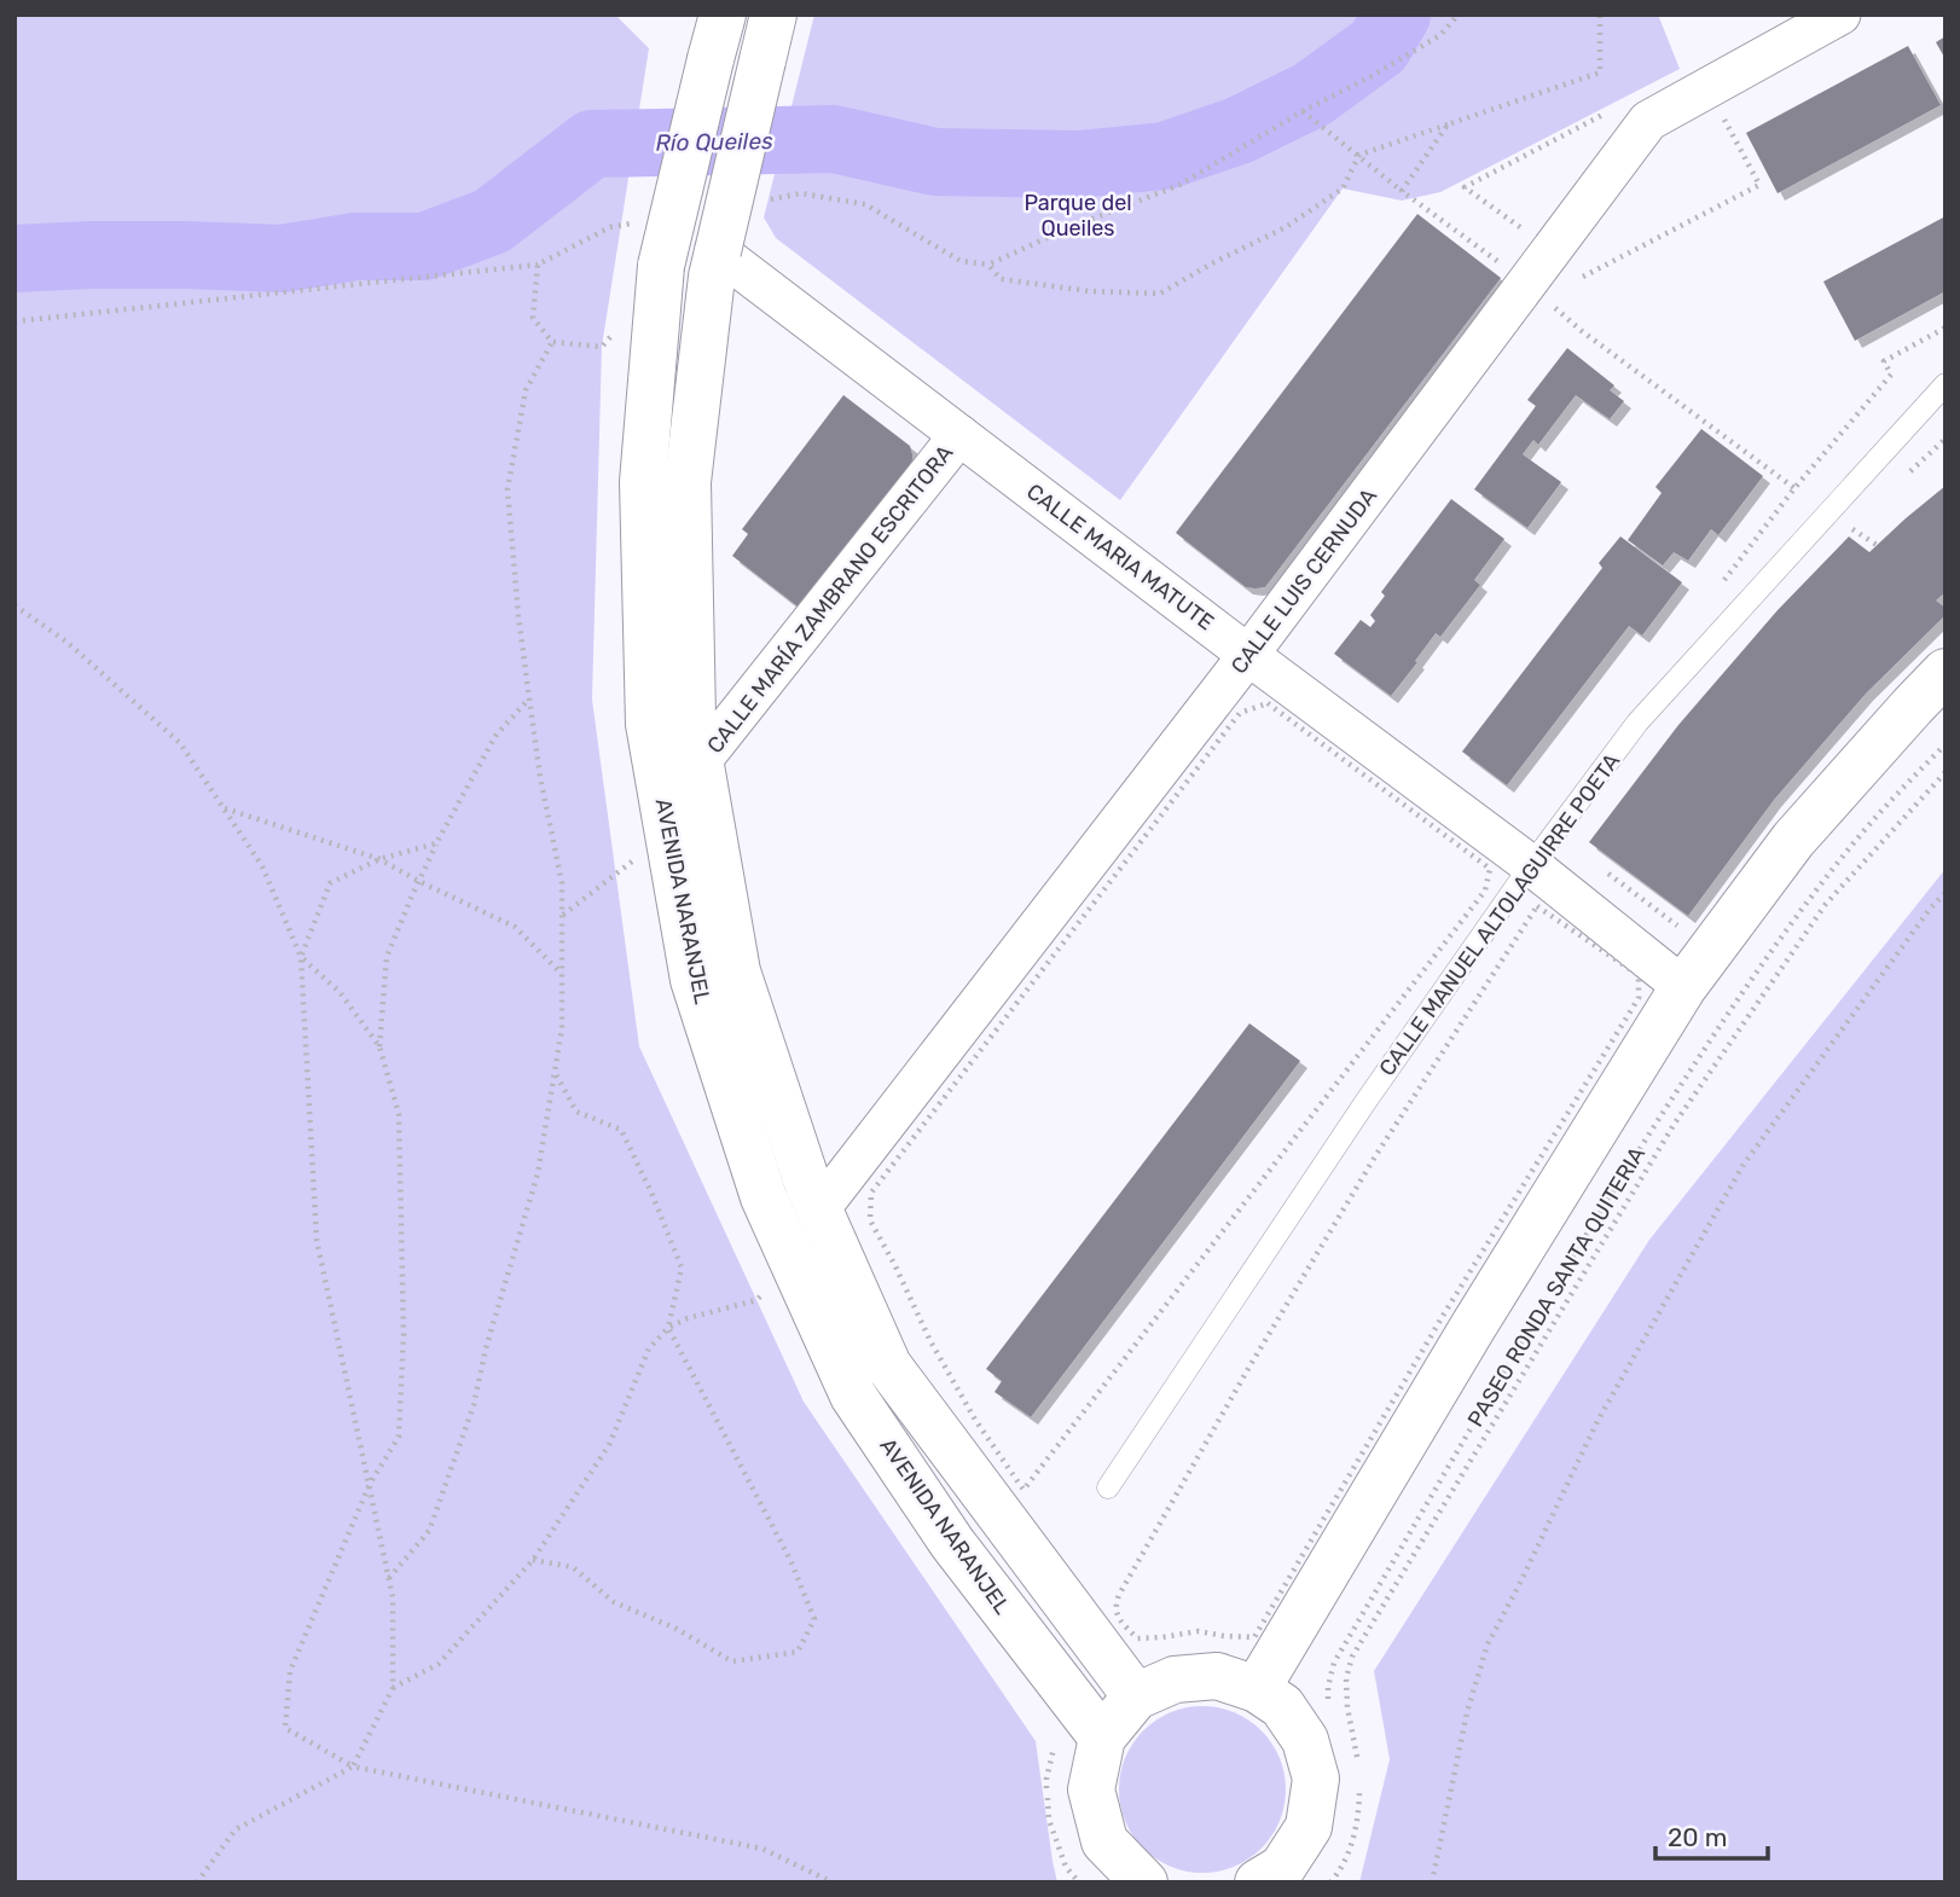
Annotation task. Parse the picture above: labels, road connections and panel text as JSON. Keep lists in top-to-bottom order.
{
  "streets": {
    "street": [
      "CALLE MARIA MATUTE",
      "CALLE LUIS CERNUDA",
      "CALLE MARÍA ZAMBRANO ESCRITORA",
      "AVENIDA NARANJEL",
      "PASEO RONDA SANTA QUITERIA"
    ],
    "lane": ["CALLE MANUEL ALTOLAGUIRRE POETA"]
  },
  "crossings": [
    ["CALLE MARIA MATUTE", "CALLE LUIS CERNUDA"],
    ["CALLE MARIA MATUTE", "CALLE MARÍA ZAMBRANO ESCRITORA"],
    ["CALLE MARIA MATUTE", "AVENIDA NARANJEL"],
    ["CALLE MARIA MATUTE", "CALLE MANUEL ALTOLAGUIRRE POETA"],
    ["CALLE LUIS CERNUDA", "AVENIDA NARANJEL"],
    ["CALLE MARÍA ZAMBRANO ESCRITORA", "AVENIDA NARANJEL"]
  ],
  "water": ["Río Queiles"],
  "parks": ["Parque del Queiles"],
  "scale_bar": "20 m"
}
